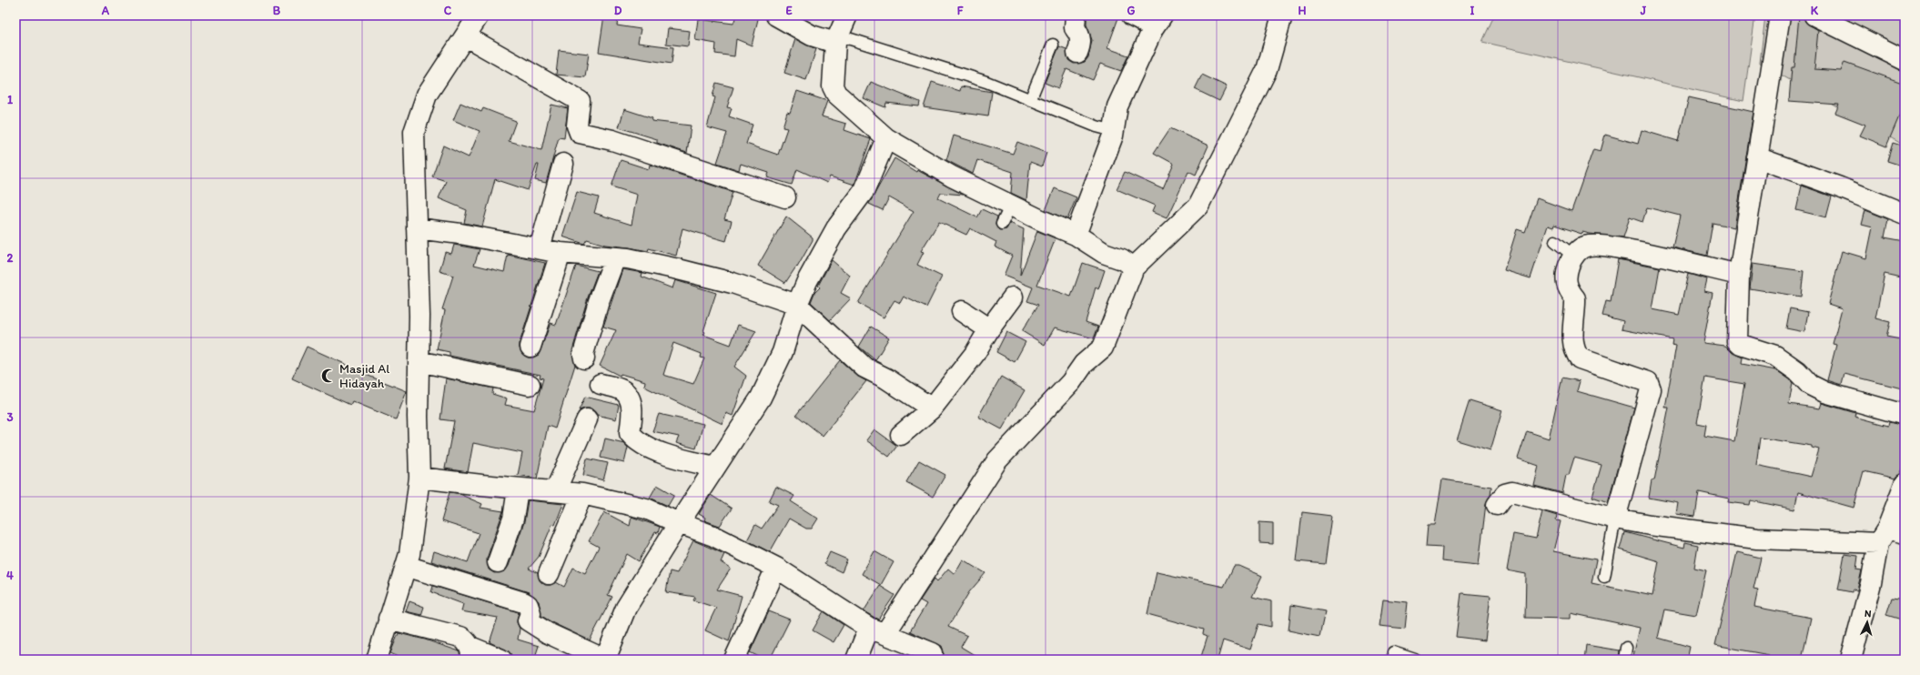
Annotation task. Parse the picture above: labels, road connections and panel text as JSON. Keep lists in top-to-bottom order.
{
  "places": {
    "mosque": ["Masjid Al Hidayah"]
  },
  "north": "top",
  "grid": {
    "columns": [
      "A",
      "B",
      "C",
      "D",
      "E",
      "F",
      "G",
      "H",
      "I",
      "J",
      "K"
    ],
    "rows": [
      "1",
      "2",
      "3",
      "4"
    ]
  }
}
